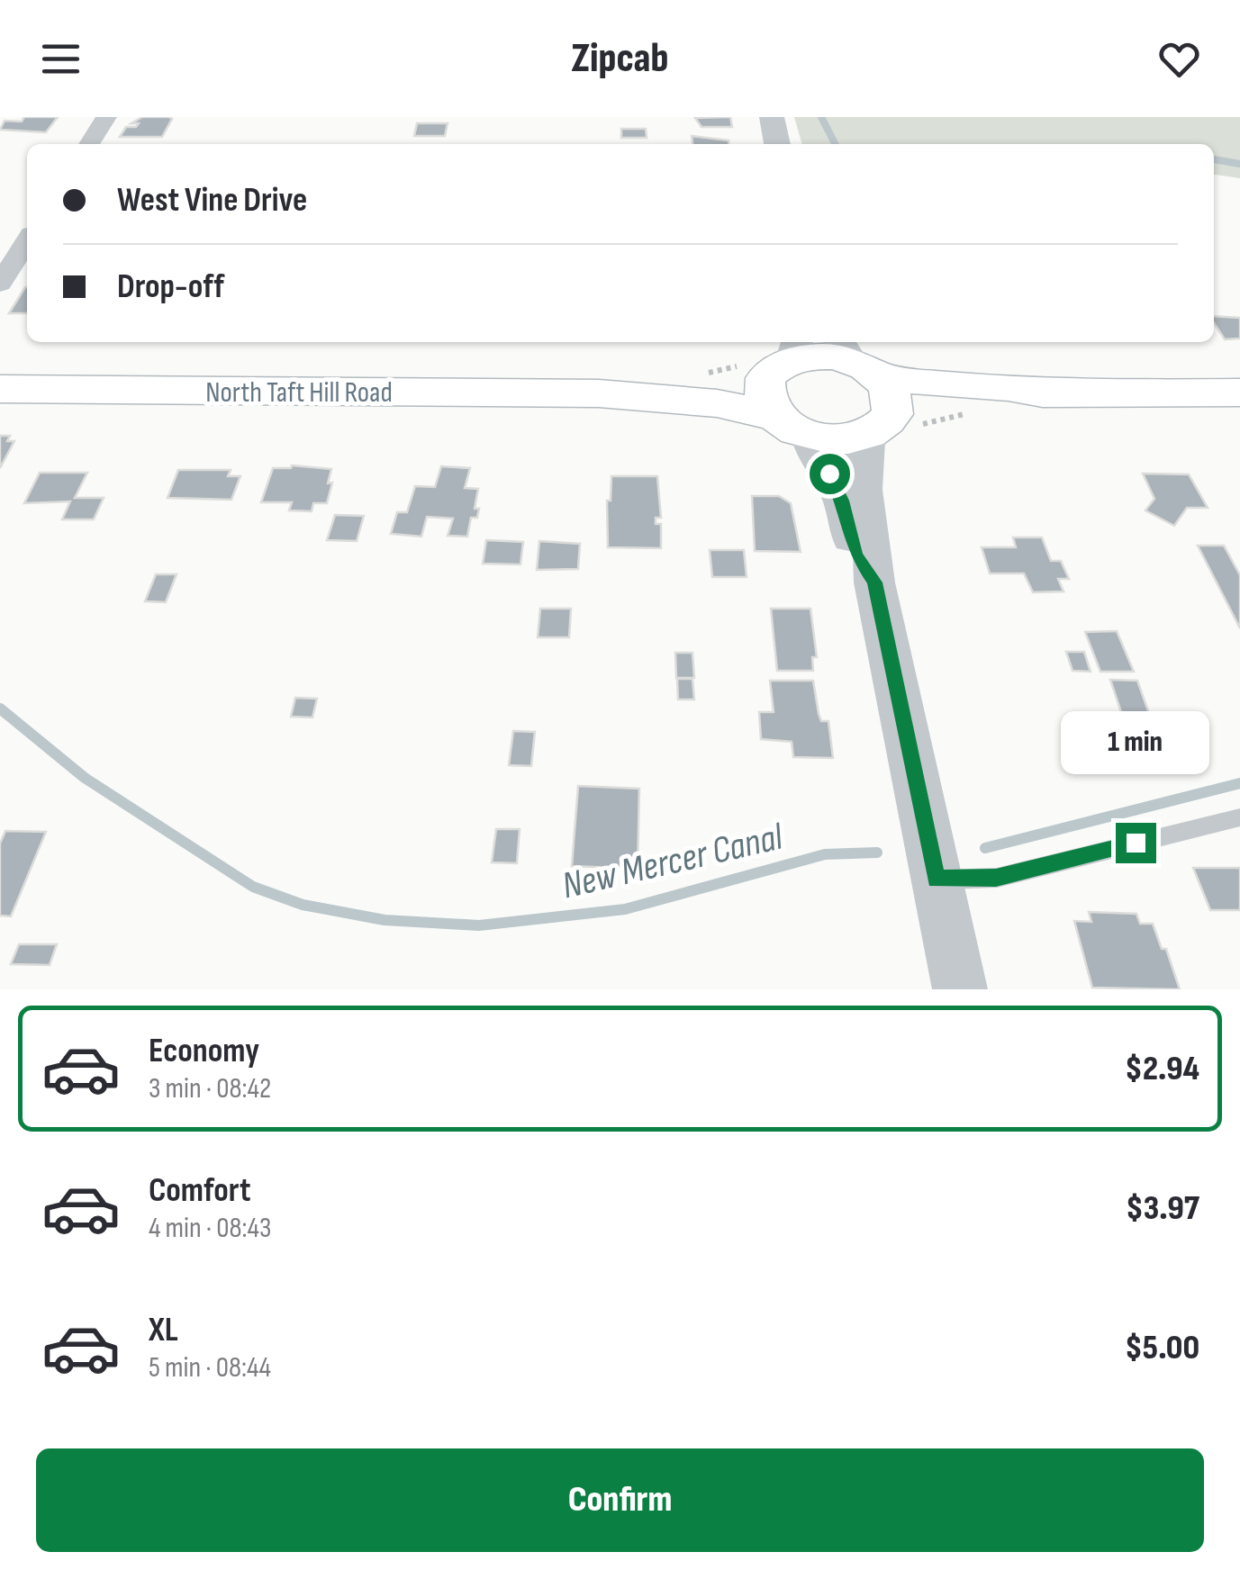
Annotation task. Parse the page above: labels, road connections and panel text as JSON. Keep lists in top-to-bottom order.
{
  "streets": {
    "main road": ["North Taft Hill Road"]
  },
  "water": ["New Mercer Canal"],
  "page": {
    "header": "Zipcab",
    "banner": ["West Vine Drive", "Drop-off"],
    "bubble": "1 min",
    "list": [
      {
        "name": "Economy",
        "note": "3 min · 08:42",
        "value": "$2.94"
      },
      {
        "name": "Comfort",
        "note": "4 min · 08:43",
        "value": "$3.97"
      },
      {
        "name": "XL",
        "note": "5 min · 08:44",
        "value": "$5.00"
      }
    ],
    "buttons": "Confirm"
  }
}
